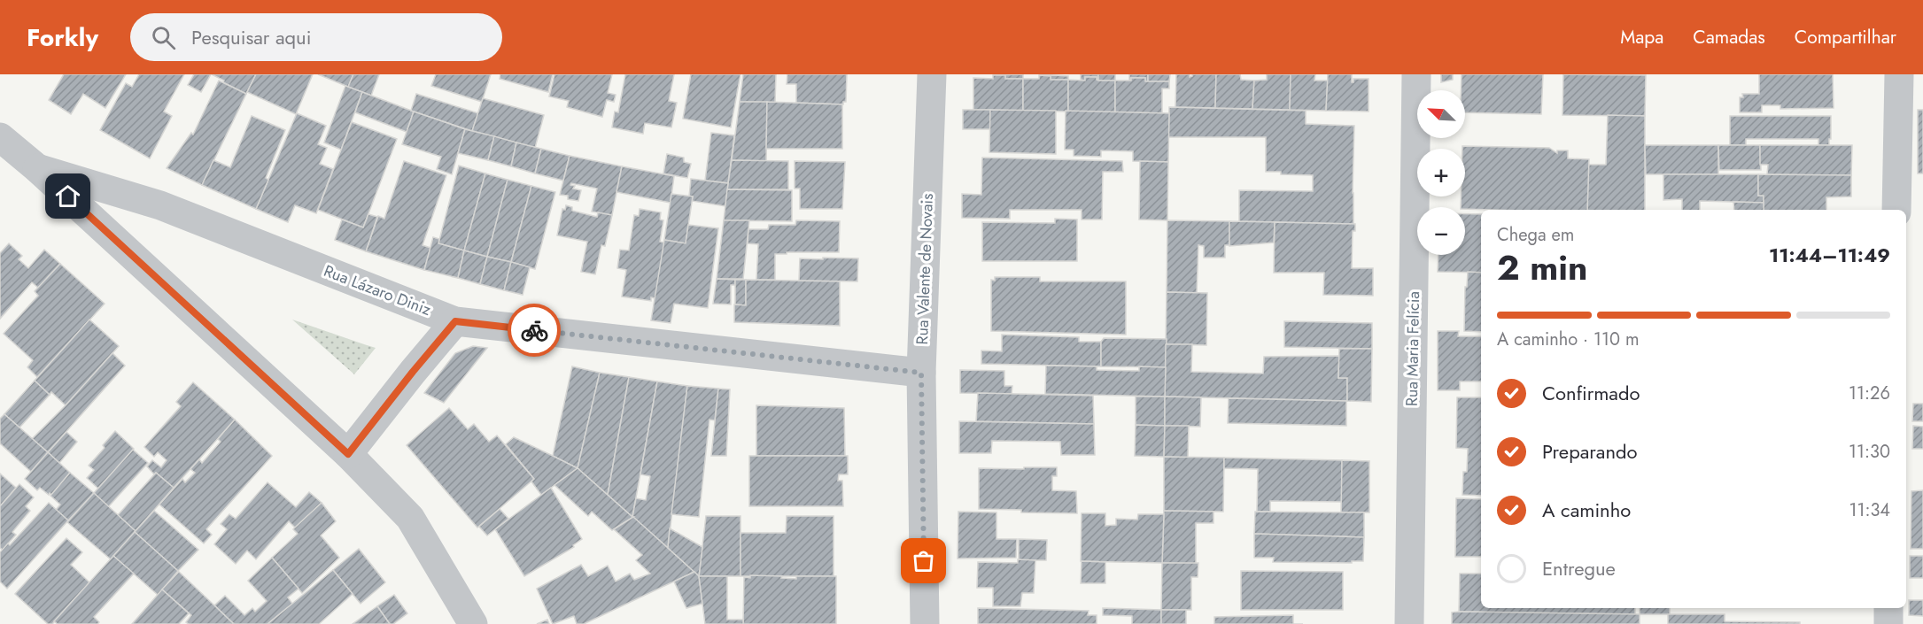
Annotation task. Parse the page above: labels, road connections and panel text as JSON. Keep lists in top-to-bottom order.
{
  "streets": {
    "street": ["Rua Valente de Novais", "Rua Lázaro Diniz", "Rua Maria Felícia"]
  },
  "crossings": [
    ["Rua Valente de Novais", "Rua Lázaro Diniz"]
  ],
  "north": "top left",
  "page": {
    "header": "Forkly",
    "search": "Pesquisar aqui",
    "nav": ["Mapa", "Camadas", "Compartilhar"],
    "map_buttons": ["+", "−"],
    "heading": ["2 min", "Chega em", "11:44–11:49"],
    "bar": "A caminho · 110 m",
    "list": [
      ["Confirmado", "11:26"],
      ["Preparando", "11:30"],
      ["A caminho", "11:34"],
      "Entregue"
    ]
  }
}
